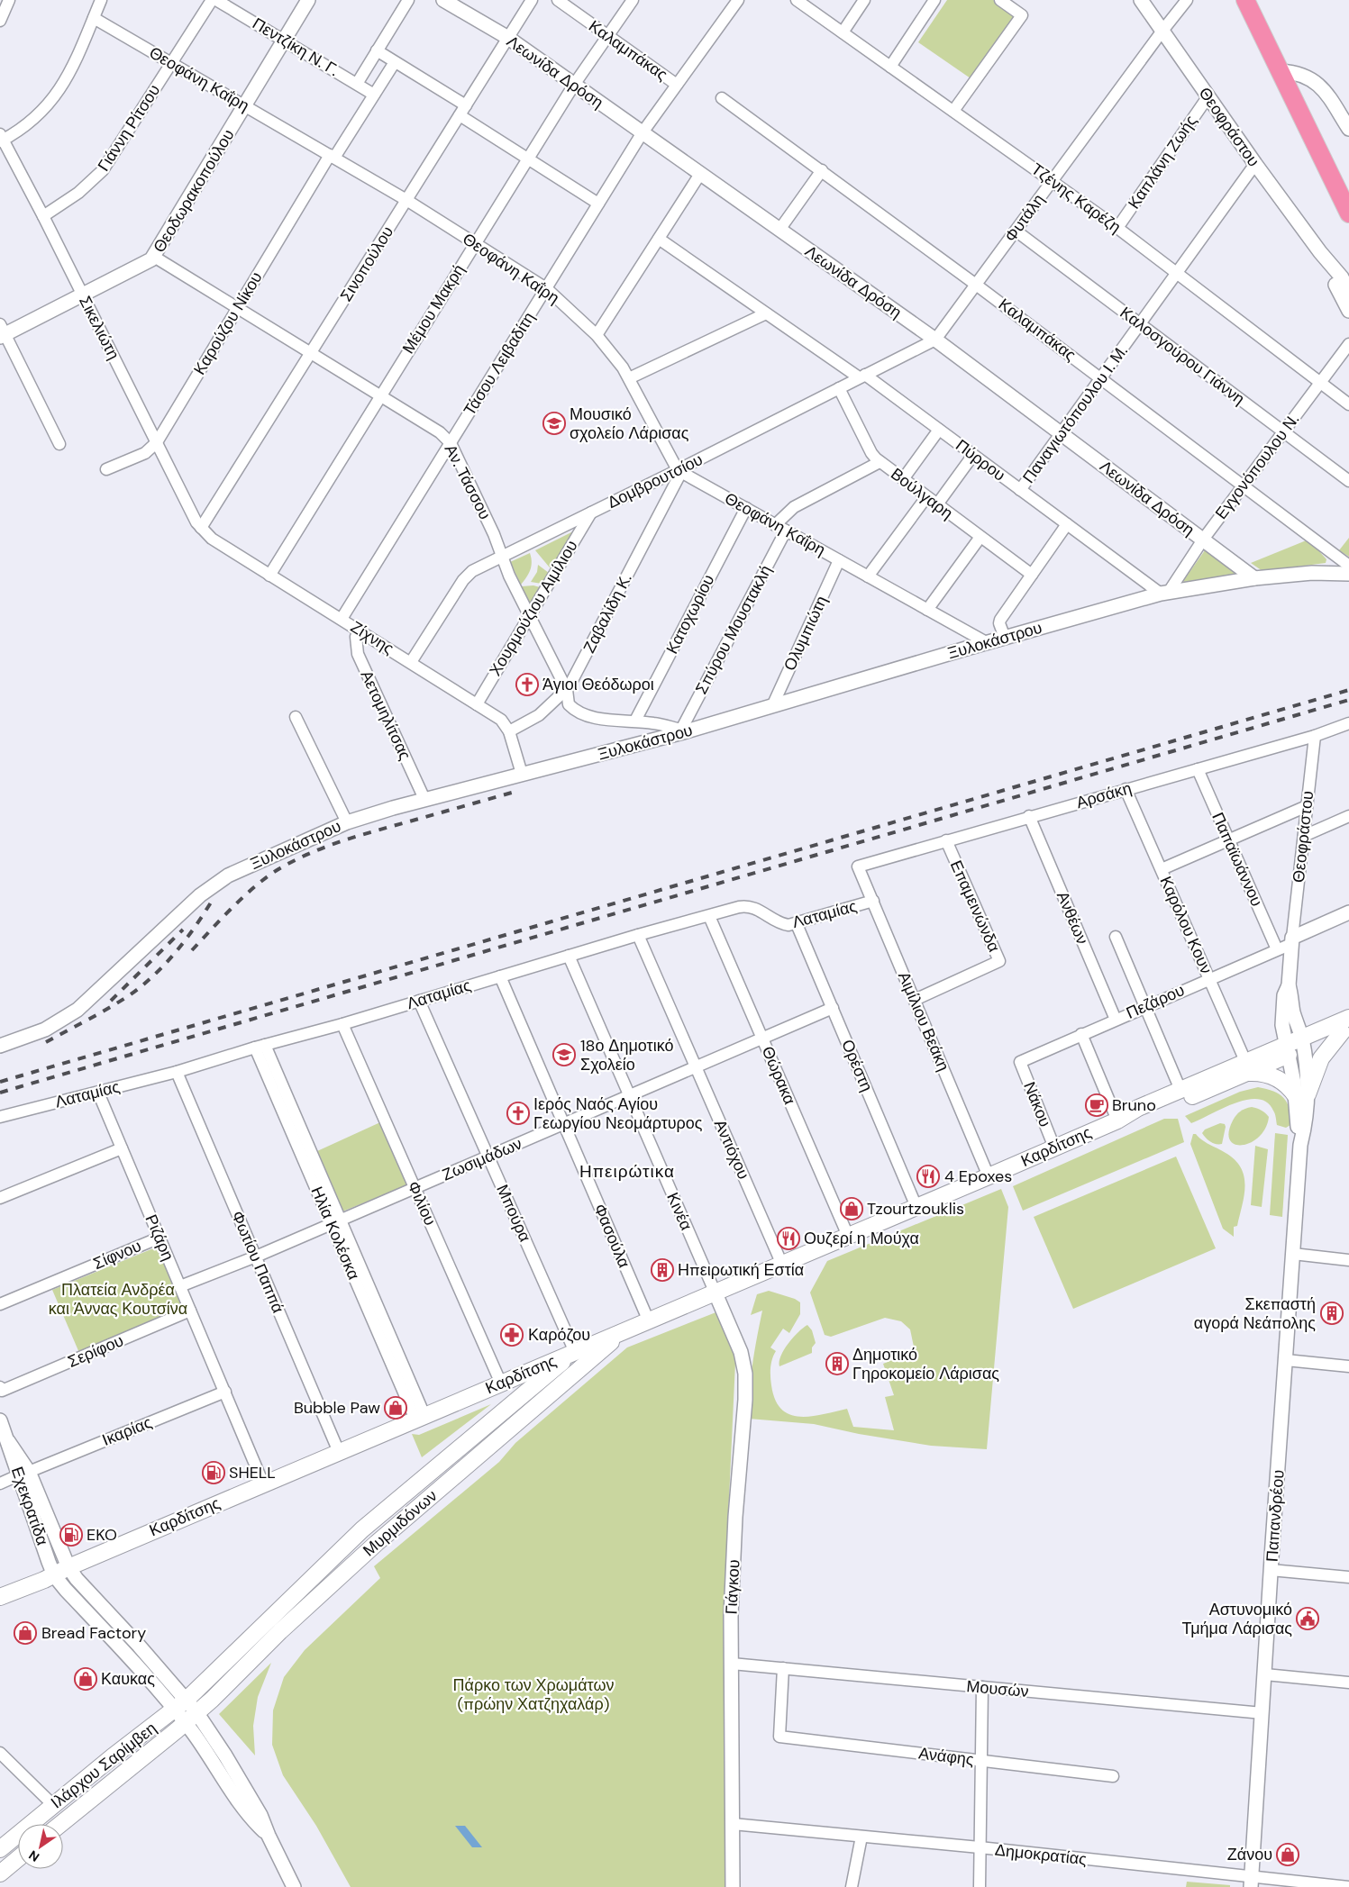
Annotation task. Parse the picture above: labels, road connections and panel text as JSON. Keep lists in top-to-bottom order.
{
  "streets": {
    "main road": ["Καρδίτσης", "Μυρμιδόνων", "Ιλάρχου Σαρίμβεη"],
    "street": [
      "Πεντζίκη Ν. Γ.",
      "Καλαμπάκας",
      "Λεωνίδα Δρόση",
      "Θεοφάνη Καΐρη",
      "Θεοφράστου",
      "Γιάννη Ρίτσου",
      "Καπλάνη Ζωής",
      "Θεοδωρακοπούλου",
      "Τζένης Καρέζη",
      "Φυτάλη",
      "Σινοπούλου",
      "Μέμου Μακρή",
      "Καρούζου Νίκου",
      "Σικελιώτη",
      "Καλοσγούρου Γιάννη",
      "Τάσου Λειβαδίτη",
      "Παναγιωτόπουλου Ι. Μ.",
      "Πύρρου",
      "Εγγονόπουλου Ν.",
      "Δομβρουτσίου",
      "Αν. Τάσσου",
      "Βούλγαρη",
      "Χουρμούζιου Αιμίλιου",
      "Ζαβαλίδη Κ.",
      "Κατοχωρίου",
      "Σπύρου Μουστακλή",
      "Ολυμπιώτη",
      "Ζίχνης",
      "Ξυλοκάστρου",
      "Αετομηλίτσας",
      "Αρσάκη",
      "Παπαϊωάννου",
      "Επαμεινώνδα",
      "Λαταμίας",
      "Ανθέων",
      "Καρόλου Κουν",
      "Πεζάρου",
      "Αιμίλιου Βεάκη",
      "Ορέστη",
      "Θώρακα",
      "Νάκου",
      "Αντιόχου",
      "Ζωσιμάδων",
      "Φιλίου",
      "Κινέα",
      "Μπούρα",
      "Ηλία Κολέσκα",
      "Φασούλα",
      "Ριζάρη",
      "Σίφνου",
      "Φωτίου Παππά",
      "Σερίφου",
      "Ικαρίας",
      "Εχεκρατίδα",
      "Παπανδρέου",
      "Γιάγκου",
      "Μουσών",
      "Ανάφης",
      "Δημοκρατίας"
    ]
  },
  "crossings": [
    ["Πεντζίκη Ν. Γ.", "Θεοδωρακοπούλου"],
    ["Πεντζίκη Ν. Γ.", "Καρούζου Νίκου"],
    ["Καλαμπάκας", "Φυτάλη"],
    ["Καλαμπάκας", "Μέμου Μακρή"],
    ["Καλαμπάκας", "Τάσου Λειβαδίτη"],
    ["Καλαμπάκας", "Παναγιωτόπουλου Ι. Μ."],
    ["Καλαμπάκας", "Εγγονόπουλου Ν."],
    ["Λεωνίδα Δρόση", "Φυτάλη"],
    ["Λεωνίδα Δρόση", "Σινοπούλου"],
    ["Λεωνίδα Δρόση", "Μέμου Μακρή"],
    ["Λεωνίδα Δρόση", "Τάσου Λειβαδίτη"],
    ["Λεωνίδα Δρόση", "Παναγιωτόπουλου Ι. Μ."],
    ["Λεωνίδα Δρόση", "Εγγονόπουλου Ν."],
    ["Λεωνίδα Δρόση", "Δομβρουτσίου"],
    ["Λεωνίδα Δρόση", "Ξυλοκάστρου"],
    ["Θεοφάνη Καΐρη", "Γιάννη Ρίτσου"],
    ["Θεοφάνη Καΐρη", "Θεοδωρακοπούλου"],
    ["Θεοφάνη Καΐρη", "Σινοπούλου"],
    ["Θεοφάνη Καΐρη", "Μέμου Μακρή"],
    ["Θεοφάνη Καΐρη", "Καρούζου Νίκου"],
    ["Θεοφάνη Καΐρη", "Τάσου Λειβαδίτη"],
    ["Θεοφάνη Καΐρη", "Δομβρουτσίου"],
    ["Θεοφάνη Καΐρη", "Ζαβαλίδη Κ."],
    ["Θεοφάνη Καΐρη", "Κατοχωρίου"],
    ["Θεοφάνη Καΐρη", "Σπύρου Μουστακλή"],
    ["Θεοφάνη Καΐρη", "Ολυμπιώτη"],
    ["Θεοφάνη Καΐρη", "Ξυλοκάστρου"],
    ["Θεοφράστου", "Καπλάνη Ζωής"],
    ["Θεοφράστου", "Φυτάλη"],
    ["Θεοφράστου", "Παναγιωτόπουλου Ι. Μ."],
    ["Θεοφράστου", "Αρσάκη"],
    ["Θεοφράστου", "Πεζάρου"],
    ["Γιάννη Ρίτσου", "Σικελιώτη"],
    ["Καπλάνη Ζωής", "Τζένης Καρέζη"],
    ["Θεοδωρακοπούλου", "Σικελιώτη"],
    ["Θεοδωρακοπούλου", "Αν. Τάσσου"],
    ["Τζένης Καρέζη", "Φυτάλη"],
    ["Τζένης Καρέζη", "Παναγιωτόπουλου Ι. Μ."],
    ["Τζένης Καρέζη", "Εγγονόπουλου Ν."],
    ["Φυτάλη", "Καλοσγούρου Γιάννη"],
    ["Φυτάλη", "Δομβρουτσίου"],
    ["Σινοπούλου", "Σικελιώτη"],
    ["Σινοπούλου", "Αν. Τάσσου"],
    ["Σινοπούλου", "Ζίχνης"],
    ["Μέμου Μακρή", "Αν. Τάσσου"],
    ["Μέμου Μακρή", "Ζίχνης"],
    ["Καρούζου Νίκου", "Σικελιώτη"],
    ["Καρούζου Νίκου", "Αν. Τάσσου"],
    ["Σικελιώτη", "Ζίχνης"],
    ["Καλοσγούρου Γιάννη", "Παναγιωτόπουλου Ι. Μ."],
    ["Καλοσγούρου Γιάννη", "Εγγονόπουλου Ν."],
    ["Τάσου Λειβαδίτη", "Αν. Τάσσου"],
    ["Τάσου Λειβαδίτη", "Ζίχνης"],
    ["Παναγιωτόπουλου Ι. Μ.", "Πύρρου"],
    ["Πύρρου", "Εγγονόπουλου Ν."],
    ["Πύρρου", "Δομβρουτσίου"],
    ["Πύρρου", "Ξυλοκάστρου"],
    ["Εγγονόπουλου Ν.", "Ξυλοκάστρου"],
    ["Δομβρουτσίου", "Αν. Τάσσου"],
    ["Δομβρουτσίου", "Βούλγαρη"],
    ["Δομβρουτσίου", "Χουρμούζιου Αιμίλιου"],
    ["Δομβρουτσίου", "Ζαβαλίδη Κ."],
    ["Δομβρουτσίου", "Ζίχνης"],
    ["Αν. Τάσσου", "Χουρμούζιου Αιμίλιου"],
    ["Αν. Τάσσου", "Ζαβαλίδη Κ."],
    ["Αν. Τάσσου", "Κατοχωρίου"],
    ["Αν. Τάσσου", "Σπύρου Μουστακλή"],
    ["Αν. Τάσσου", "Ξυλοκάστρου"],
    ["Βούλγαρη", "Σπύρου Μουστακλή"],
    ["Χουρμούζιου Αιμίλιου", "Ζίχνης"],
    ["Ζαβαλίδη Κ.", "Ζίχνης"],
    ["Σπύρου Μουστακλή", "Ξυλοκάστρου"],
    ["Ολυμπιώτη", "Ξυλοκάστρου"],
    ["Ζίχνης", "Ξυλοκάστρου"],
    ["Ζίχνης", "Αετομηλίτσας"],
    ["Ξυλοκάστρου", "Αετομηλίτσας"],
    ["Αρσάκη", "Παπαϊωάννου"],
    ["Αρσάκη", "Επαμεινώνδα"],
    ["Αρσάκη", "Ανθέων"],
    ["Αρσάκη", "Καρόλου Κουν"],
    ["Αρσάκη", "Αιμίλιου Βεάκη"],
    ["Παπαϊωάννου", "Πεζάρου"],
    ["Επαμεινώνδα", "Αιμίλιου Βεάκη"],
    ["Λαταμίας", "Αιμίλιου Βεάκη"],
    ["Λαταμίας", "Ορέστη"],
    ["Λαταμίας", "Θώρακα"],
    ["Λαταμίας", "Αντιόχου"],
    ["Λαταμίας", "Φιλίου"],
    ["Λαταμίας", "Κινέα"],
    ["Λαταμίας", "Μπούρα"],
    ["Λαταμίας", "Ηλία Κολέσκα"],
    ["Λαταμίας", "Φασούλα"],
    ["Λαταμίας", "Ριζάρη"],
    ["Λαταμίας", "Φωτίου Παππά"],
    ["Ανθέων", "Πεζάρου"],
    ["Καρόλου Κουν", "Πεζάρου"],
    ["Καρόλου Κουν", "Καρδίτσης"],
    ["Πεζάρου", "Νάκου"],
    ["Αιμίλιου Βεάκη", "Καρδίτσης"],
    ["Ορέστη", "Καρδίτσης"],
    ["Ορέστη", "Ζωσιμάδων"],
    ["Θώρακα", "Καρδίτσης"],
    ["Θώρακα", "Ζωσιμάδων"],
    ["Νάκου", "Καρδίτσης"],
    ["Καρδίτσης", "Αντιόχου"],
    ["Καρδίτσης", "Φιλίου"],
    ["Καρδίτσης", "Κινέα"],
    ["Καρδίτσης", "Μπούρα"],
    ["Καρδίτσης", "Ηλία Κολέσκα"],
    ["Καρδίτσης", "Φασούλα"],
    ["Καρδίτσης", "Ριζάρη"],
    ["Καρδίτσης", "Φωτίου Παππά"],
    ["Καρδίτσης", "Εχεκρατίδα"],
    ["Καρδίτσης", "Μυρμιδόνων"],
    ["Καρδίτσης", "Γιάγκου"],
    ["Αντιόχου", "Ζωσιμάδων"],
    ["Ζωσιμάδων", "Φιλίου"],
    ["Ζωσιμάδων", "Κινέα"],
    ["Ζωσιμάδων", "Μπούρα"],
    ["Ζωσιμάδων", "Ηλία Κολέσκα"],
    ["Ζωσιμάδων", "Φασούλα"],
    ["Ζωσιμάδων", "Ριζάρη"],
    ["Ζωσιμάδων", "Φωτίου Παππά"],
    ["Κινέα", "Γιάγκου"],
    ["Μπούρα", "Μυρμιδόνων"],
    ["Ριζάρη", "Σίφνου"],
    ["Ριζάρη", "Σερίφου"],
    ["Ριζάρη", "Ικαρίας"],
    ["Ικαρίας", "Εχεκρατίδα"],
    ["Εχεκρατίδα", "Μυρμιδόνων"],
    ["Εχεκρατίδα", "Ιλάρχου Σαρίμβεη"],
    ["Παπανδρέου", "Μουσών"],
    ["Παπανδρέου", "Δημοκρατίας"],
    ["Μυρμιδόνων", "Ιλάρχου Σαρίμβεη"],
    ["Γιάγκου", "Μουσών"],
    ["Γιάγκου", "Δημοκρατίας"],
    ["Μουσών", "Ανάφης"]
  ],
  "districts": ["Ηπειρώτικα"],
  "parks": ["Πλατεία Ανδρέα και Άννας Κουτσίνα", "Πάρκο των Χρωμάτων (πρώην Χατζηχαλάρ)"],
  "places": {
    "school or university": ["Μουσικό σχολείο Λάρισας", "18ο Δημοτικό Σχολείο"],
    "church": ["Άγιοι Θεόδωροι", "Ιερός Ναός Αγίου Γεωργίου Νεομάρτυρος"],
    "cafe": ["Bruno"],
    "restaurant": ["4 Epoxes", "Ουζερί η Μούχα"],
    "shop": [
      "Tzourtzouklis",
      "Bubble Paw",
      "Bread Factory",
      "Καυκας",
      "Ζάνου"
    ],
    "building": ["Ηπειρωτική Εστία", "Σκεπαστή αγορά Νεάπολης", "Δημοτικό Γηροκομείο Λάρισας"],
    "pharmacy": ["Καρόζου"],
    "fuel station": ["SHELL", "EKO"],
    "public building": ["Αστυνομικό Τμήμα Λάρισας"]
  },
  "north": "bottom left"
}
